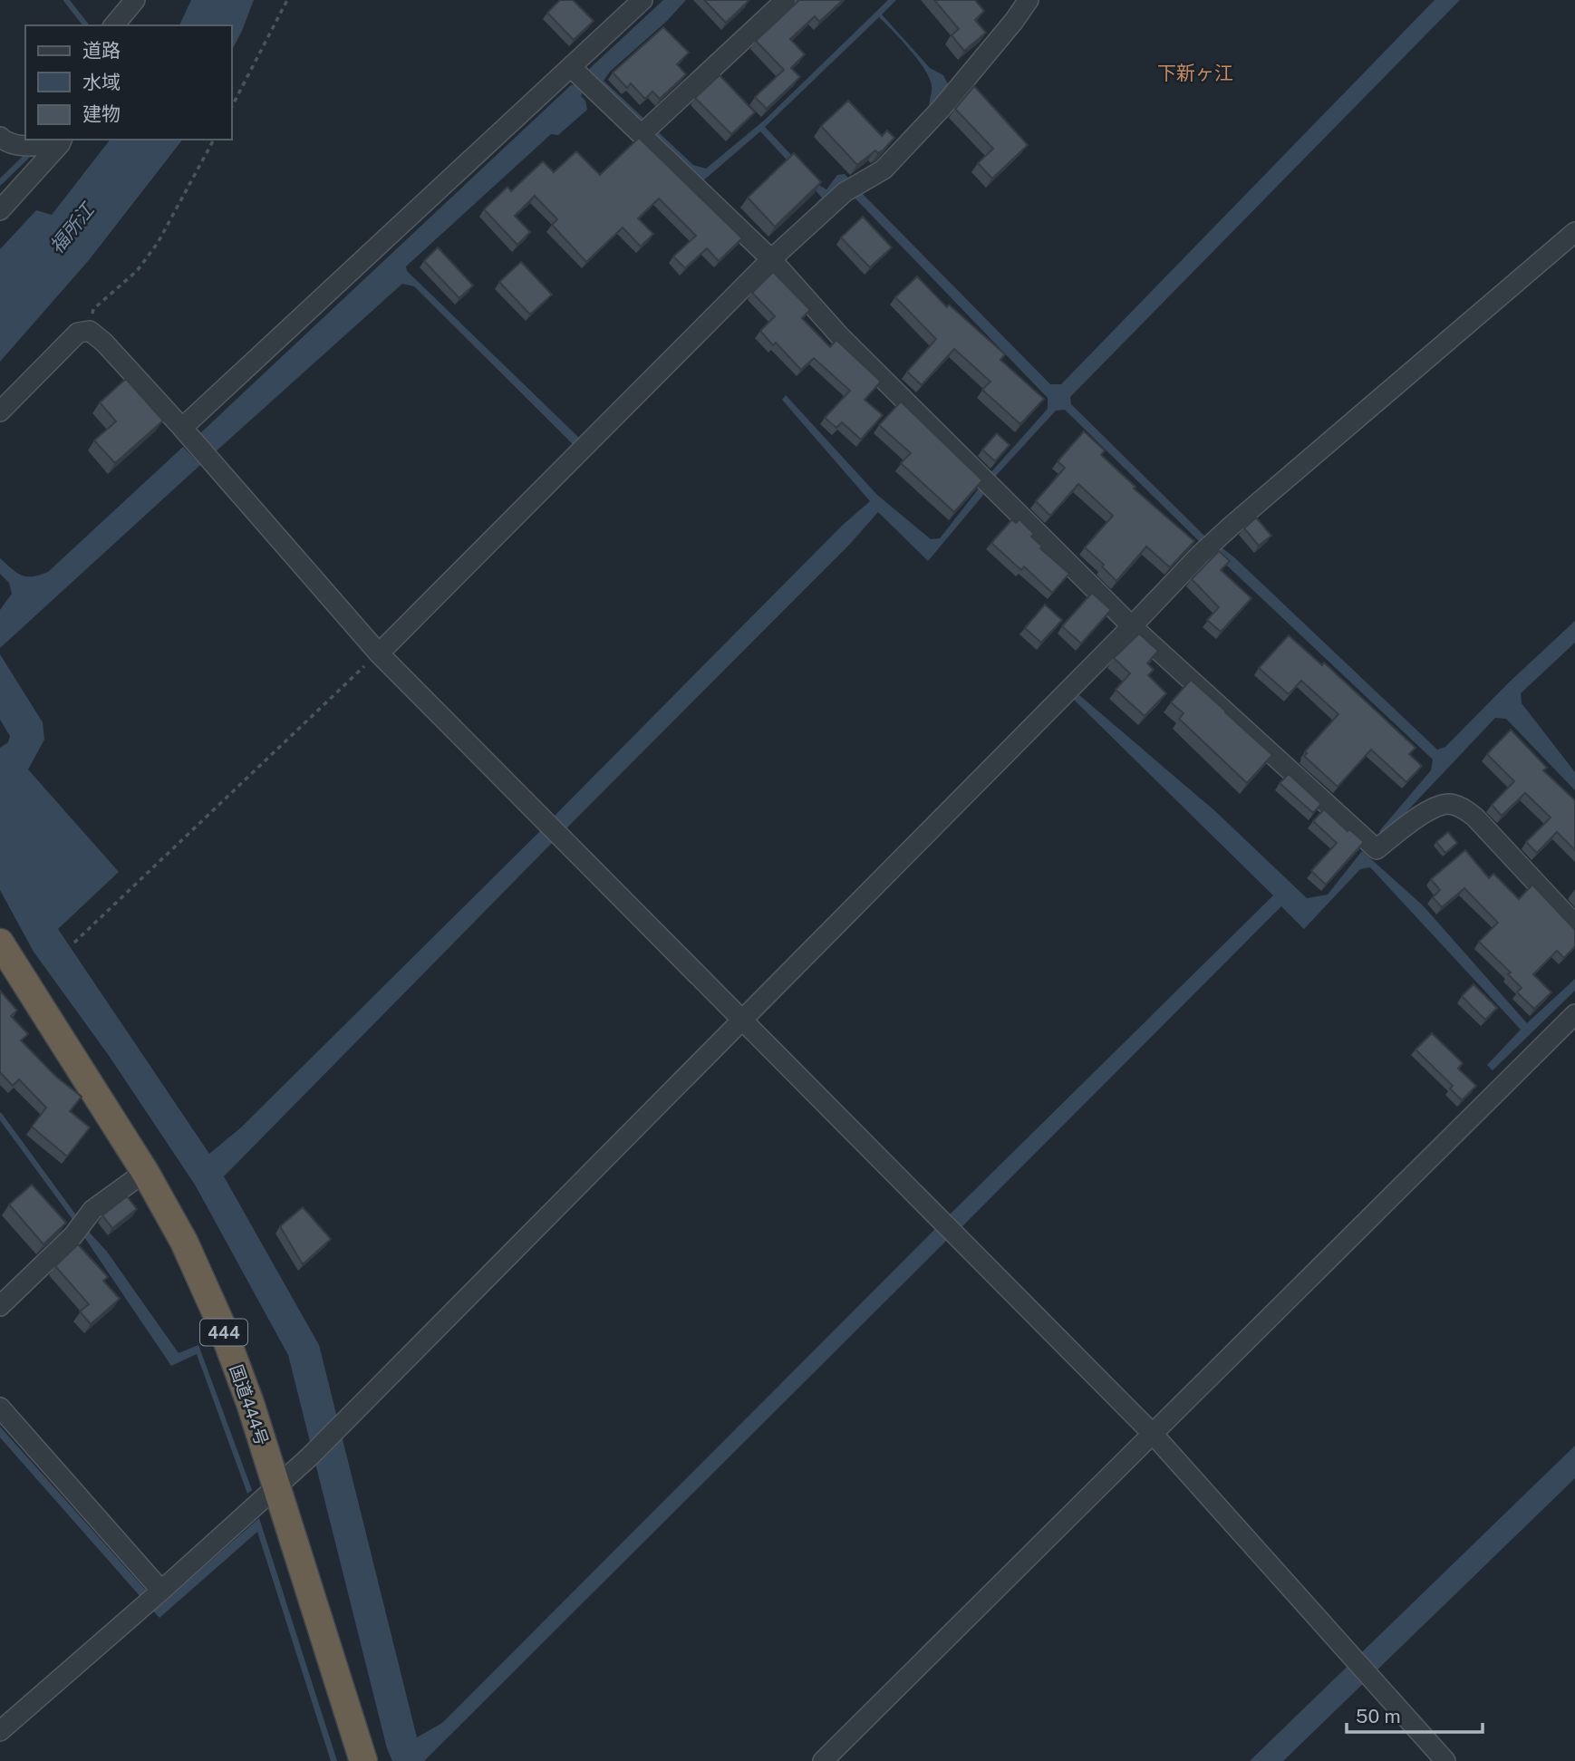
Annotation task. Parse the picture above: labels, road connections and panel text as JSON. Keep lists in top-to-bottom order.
{
  "streets": {
    "highway": ["444", "国道444号"]
  },
  "districts": ["下新ヶ江"],
  "water": ["福所江"],
  "legend": ["道路", "水域", "建物"],
  "scale_bar": "50 m"
}
